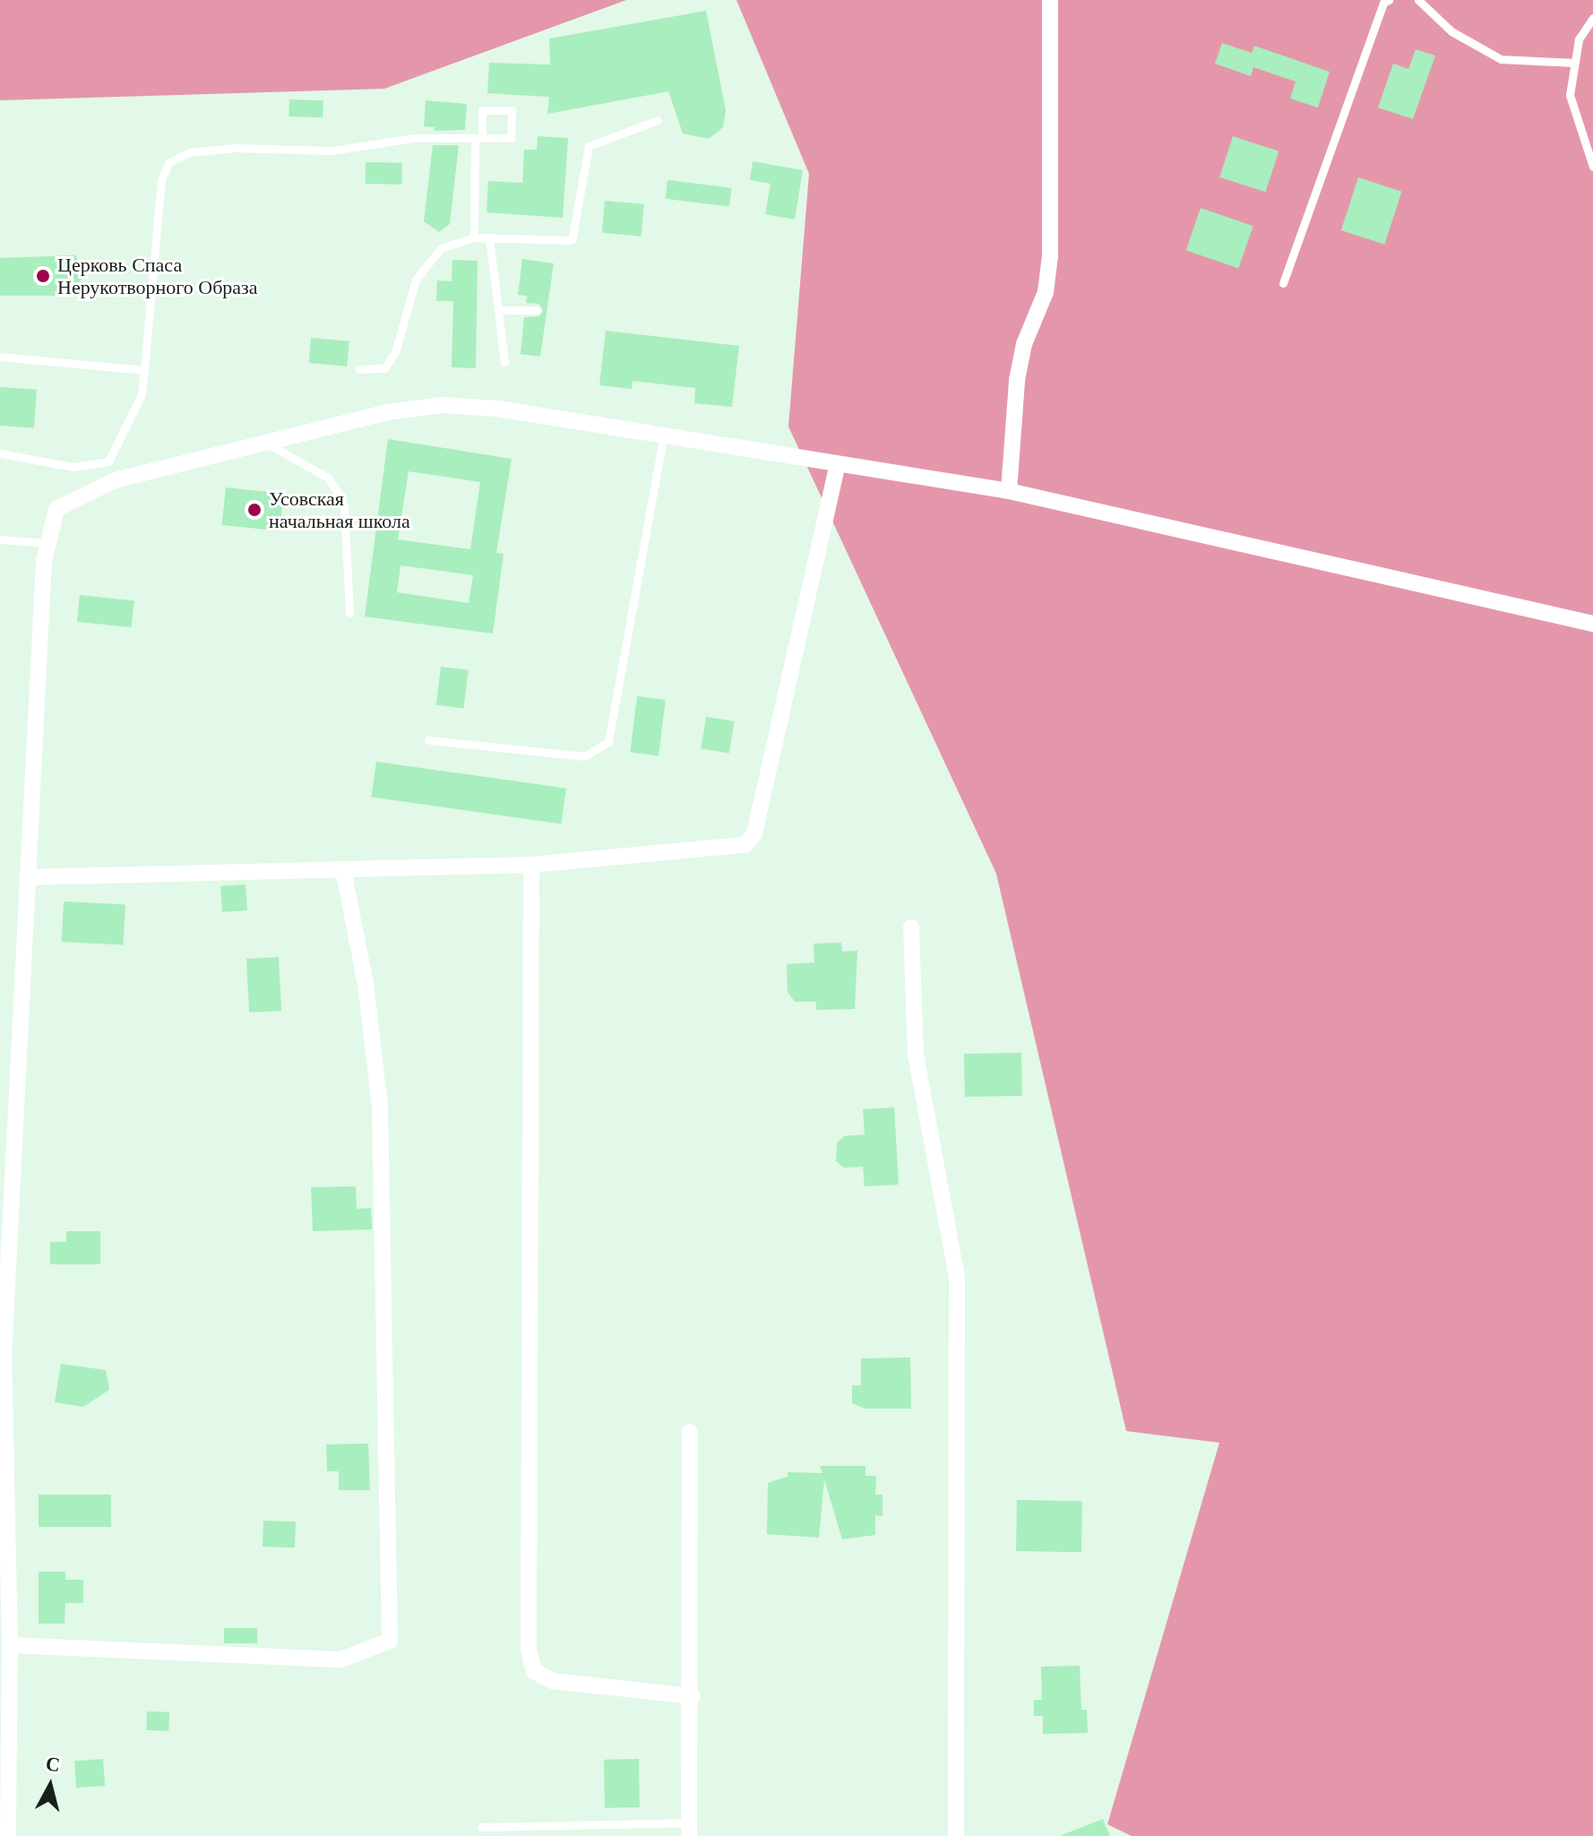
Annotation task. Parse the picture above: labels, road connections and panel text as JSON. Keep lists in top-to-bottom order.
{
  "places": ["Церковь Спаса Нерукотворного Образа", "Усовская начальная школа"],
  "north": "top"
}
